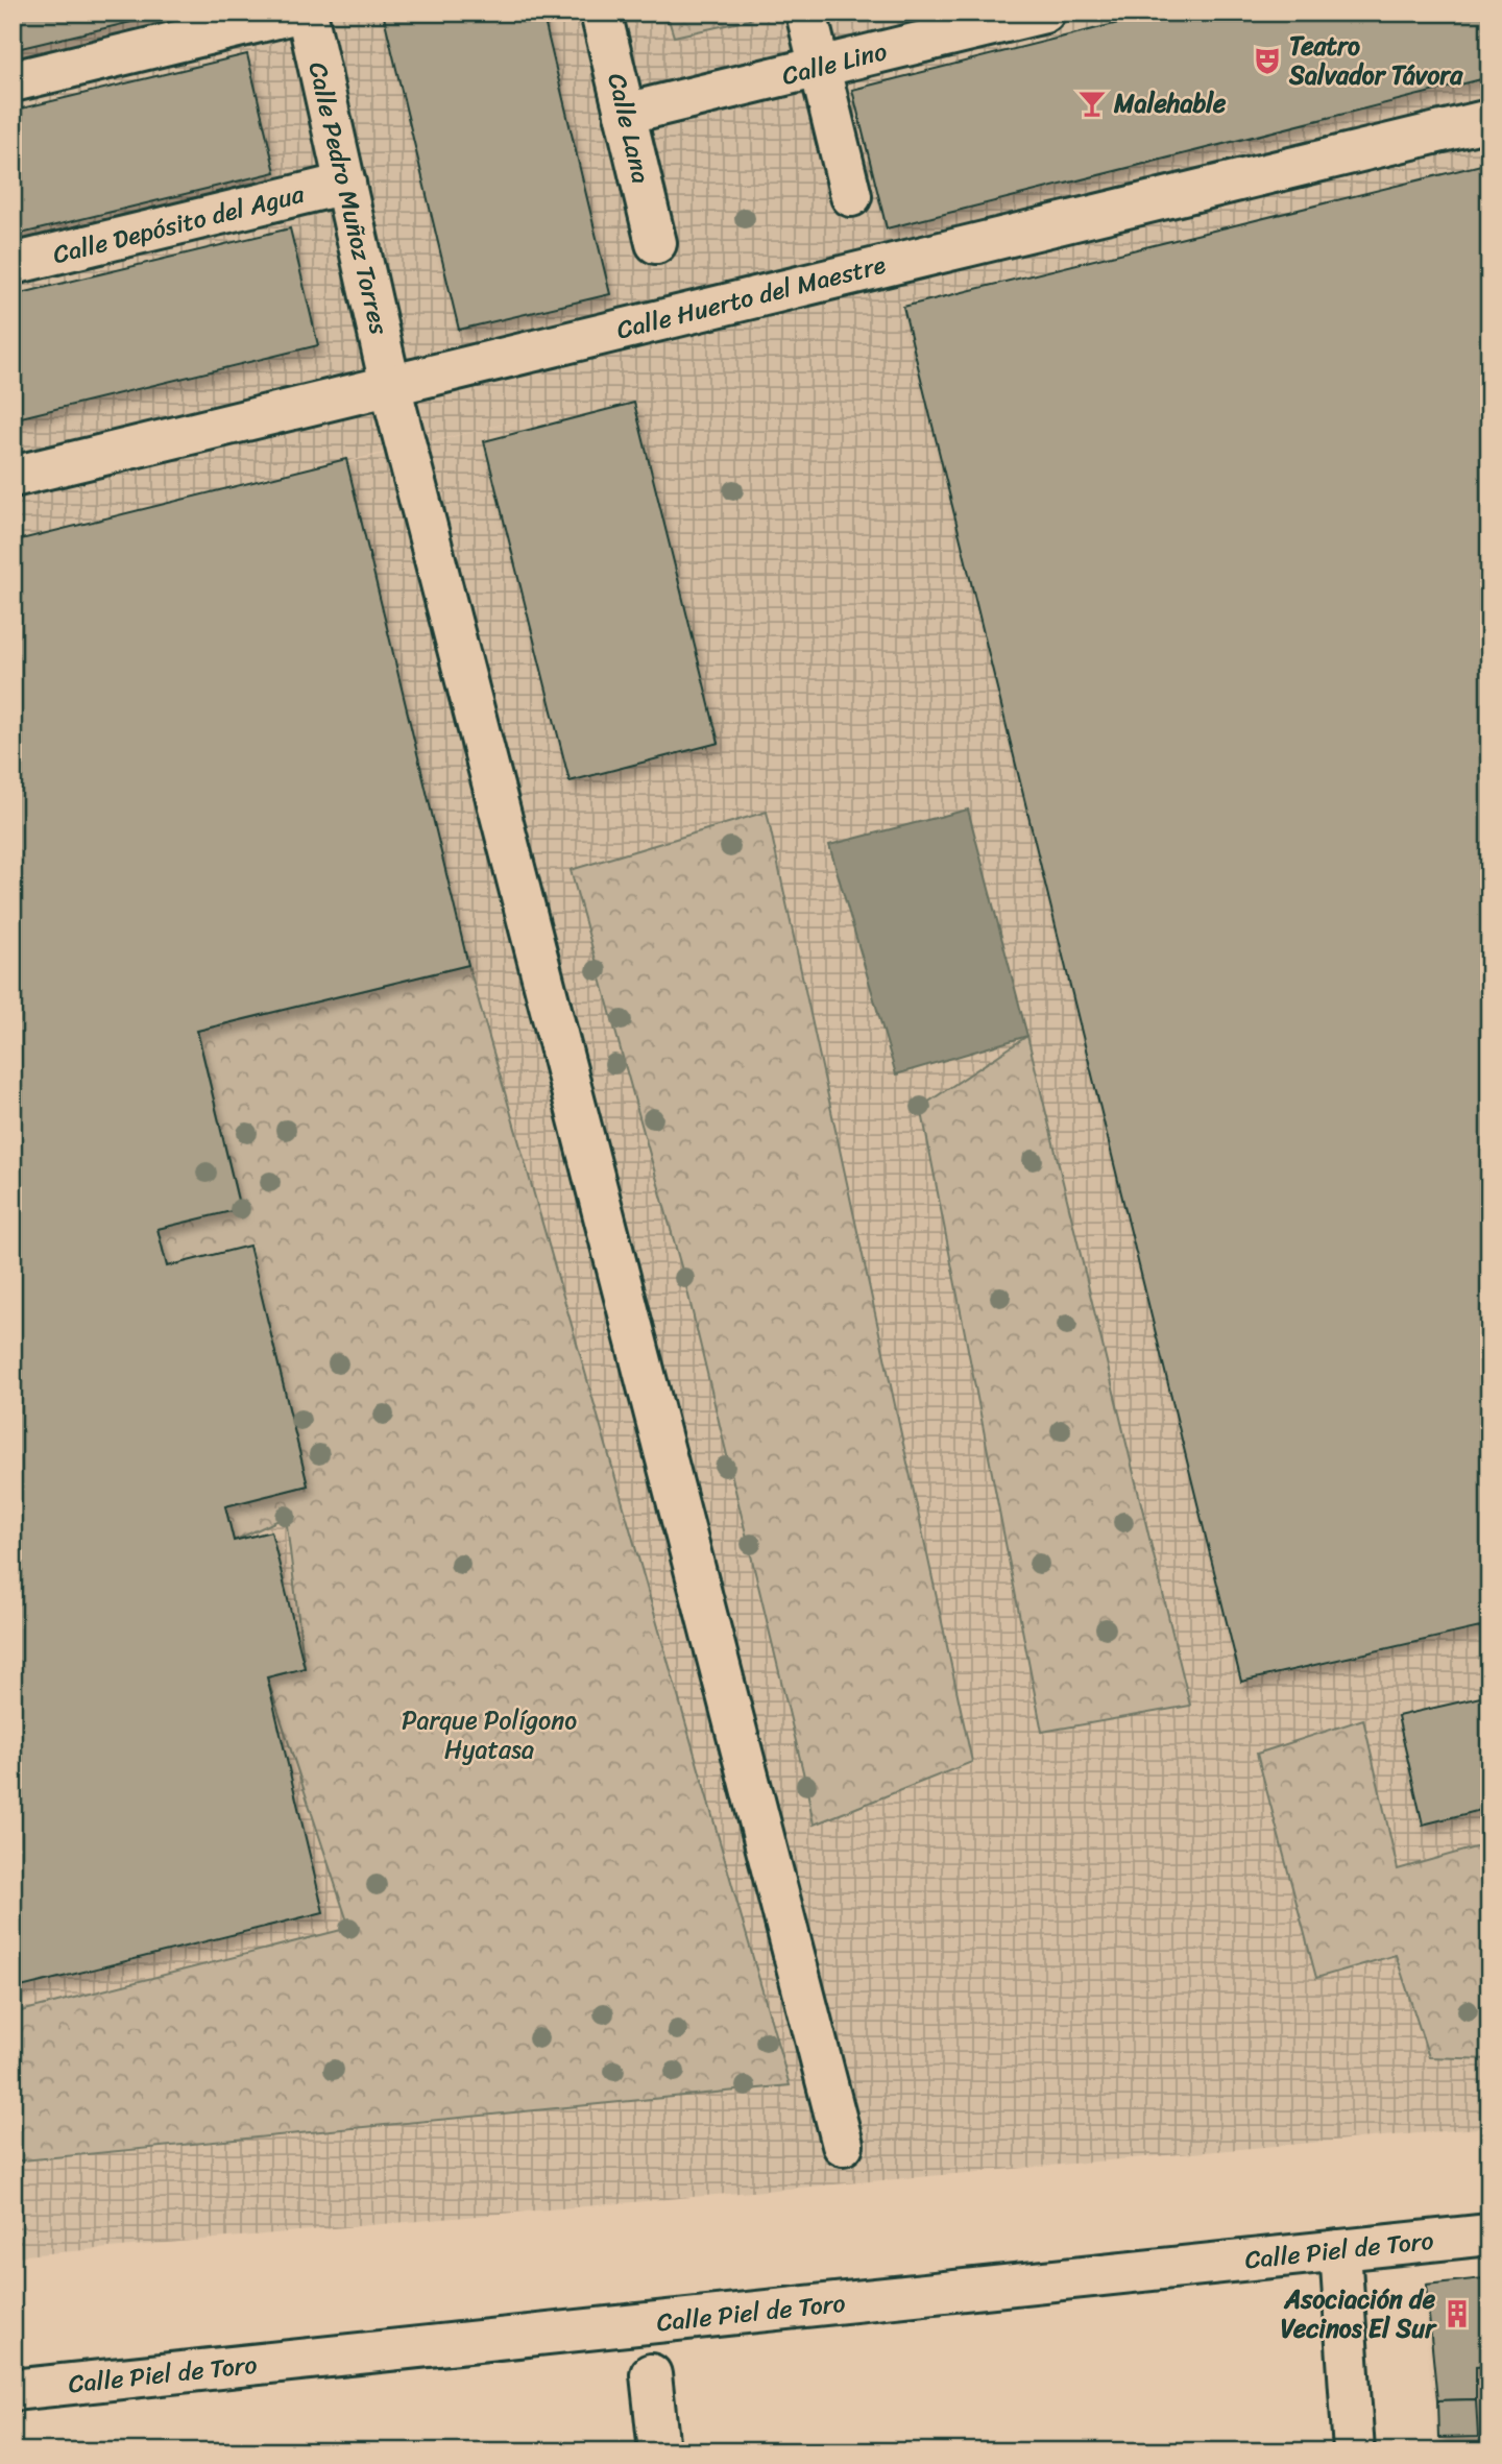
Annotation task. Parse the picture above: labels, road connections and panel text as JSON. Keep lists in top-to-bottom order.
{
  "streets": {
    "street": [
      "Calle Lino",
      "Calle Lana",
      "Calle Pedro Muñoz Torres",
      "Calle Depósito del Agua",
      "Calle Huerto del Maestre",
      "Calle Piel de Toro"
    ]
  },
  "crossings": [
    ["Calle Lino", "Calle Lana"],
    ["Calle Pedro Muñoz Torres", "Calle Depósito del Agua"],
    ["Calle Pedro Muñoz Torres", "Calle Huerto del Maestre"]
  ],
  "parks": ["Parque Polígono Hyatasa"],
  "places": {
    "theatre": ["Teatro Salvador Távora"],
    "bar": ["Malehable"],
    "building": ["Asociación de Vecinos El Sur"]
  }
}
